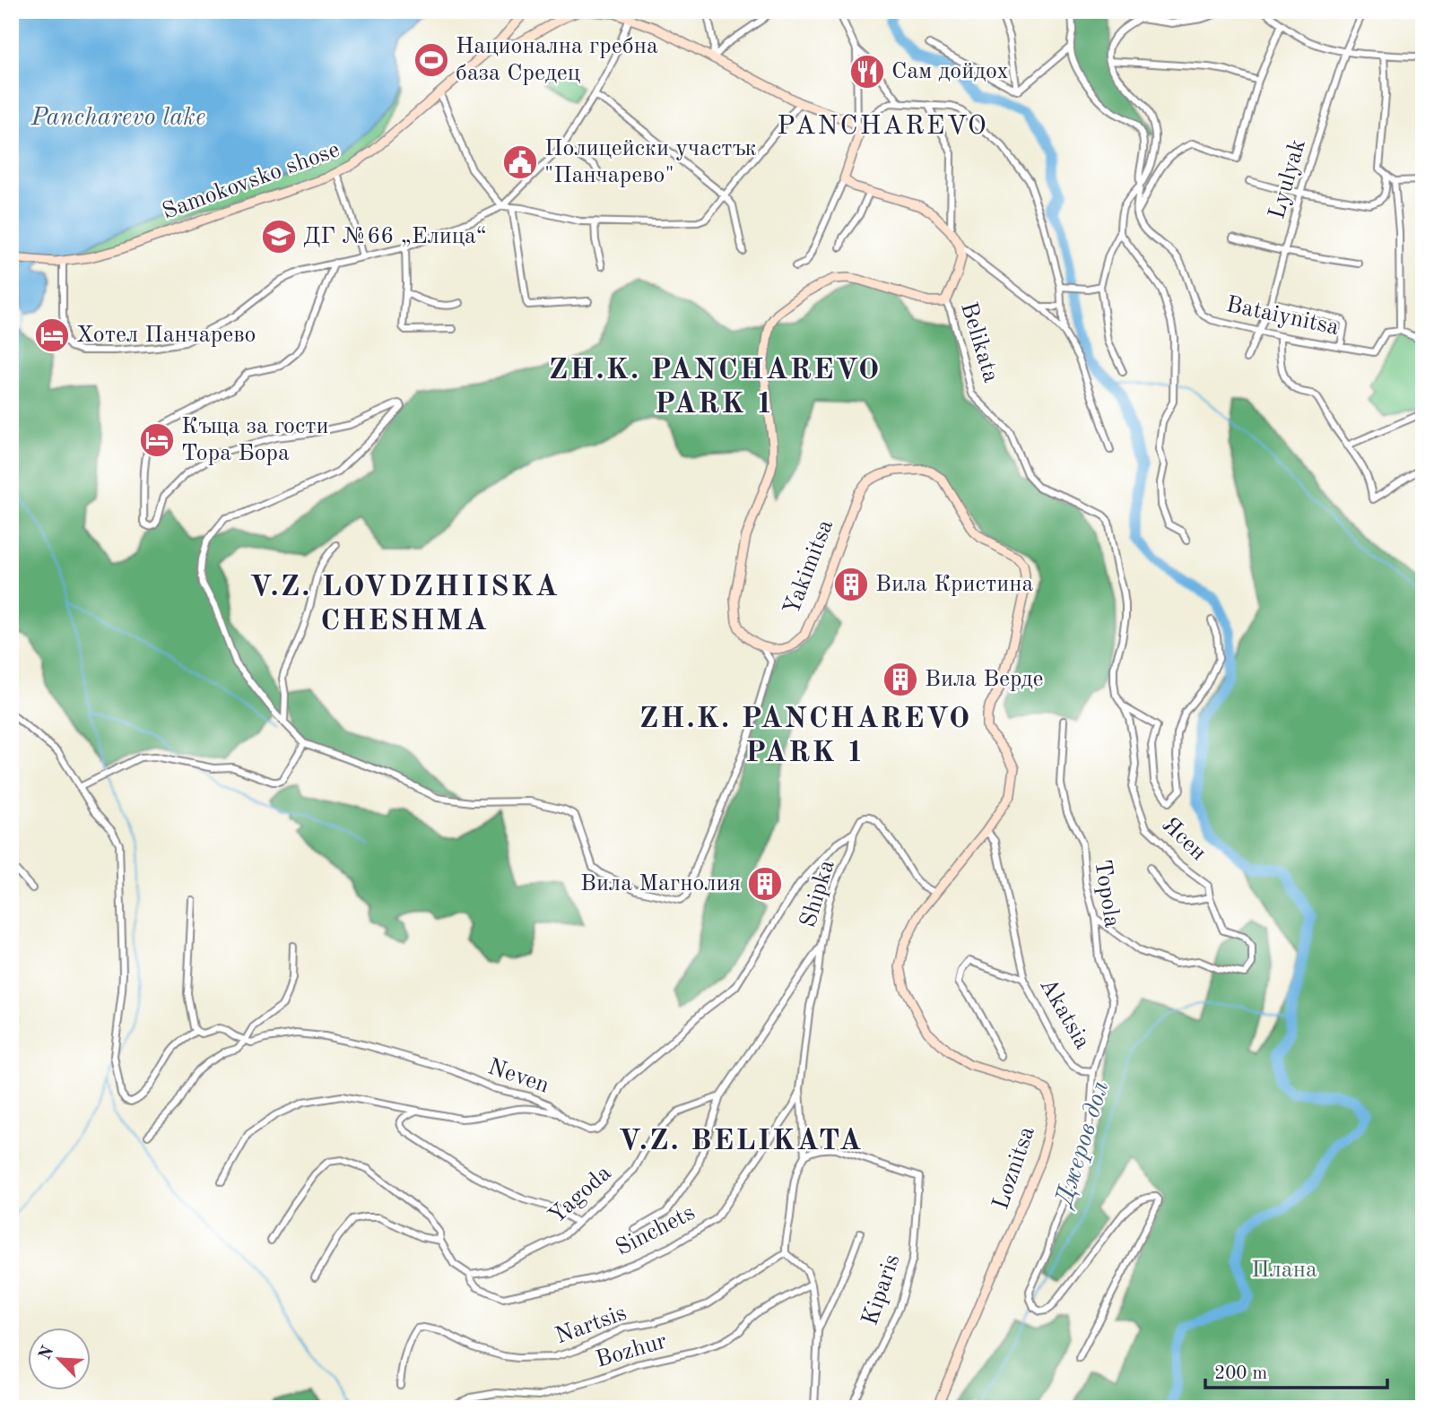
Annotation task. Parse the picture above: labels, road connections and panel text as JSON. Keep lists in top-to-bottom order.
{
  "streets": {
    "street": [
      "Lyulyak",
      "Samokovsko shose",
      "Bataiynitsa",
      "Belikata",
      "Yakimitsa",
      "Ясен",
      "Shipka",
      "Topola",
      "Akatsia",
      "Neven",
      "Loznitsa",
      "Yagoda",
      "Sinchets",
      "Kiparis",
      "Nartsis",
      "Bozhur"
    ]
  },
  "crossings": [
    ["Lyulyak", "Bataiynitsa"],
    ["Belikata", "Ясен"],
    ["Yakimitsa", "Loznitsa"],
    ["Ясен", "Topola"],
    ["Shipka", "Neven"],
    ["Shipka", "Loznitsa"],
    ["Shipka", "Sinchets"],
    ["Topola", "Akatsia"],
    ["Akatsia", "Loznitsa"],
    ["Yagoda", "Sinchets"]
  ],
  "districts": [
    "PANCHAREVO",
    "ZH.K. PANCHAREVO PARK 1",
    "V.Z. LOVDZHIISKA CHESHMA",
    "ZH.K. PANCHAREVO PARK 1",
    "V.Z. BELIKATA"
  ],
  "water": ["Pancharevo lake", "Джеров дол"],
  "parks": ["Плана"],
  "places": {
    "sports": ["Национална гребна база Средец"],
    "restaurant": ["Сам дойдох"],
    "public building": ["Полицейски участък \"Панчарево\""],
    "school or university": ["ДГ №66 „Елица“"],
    "hotel": ["Хотел Панчарево", "Къща за гости Тора Бора"],
    "building": ["Вила Кристина", "Вила Верде", "Вила Магнолия"]
  },
  "scale_bar": "200 m",
  "north": "top left"
}
